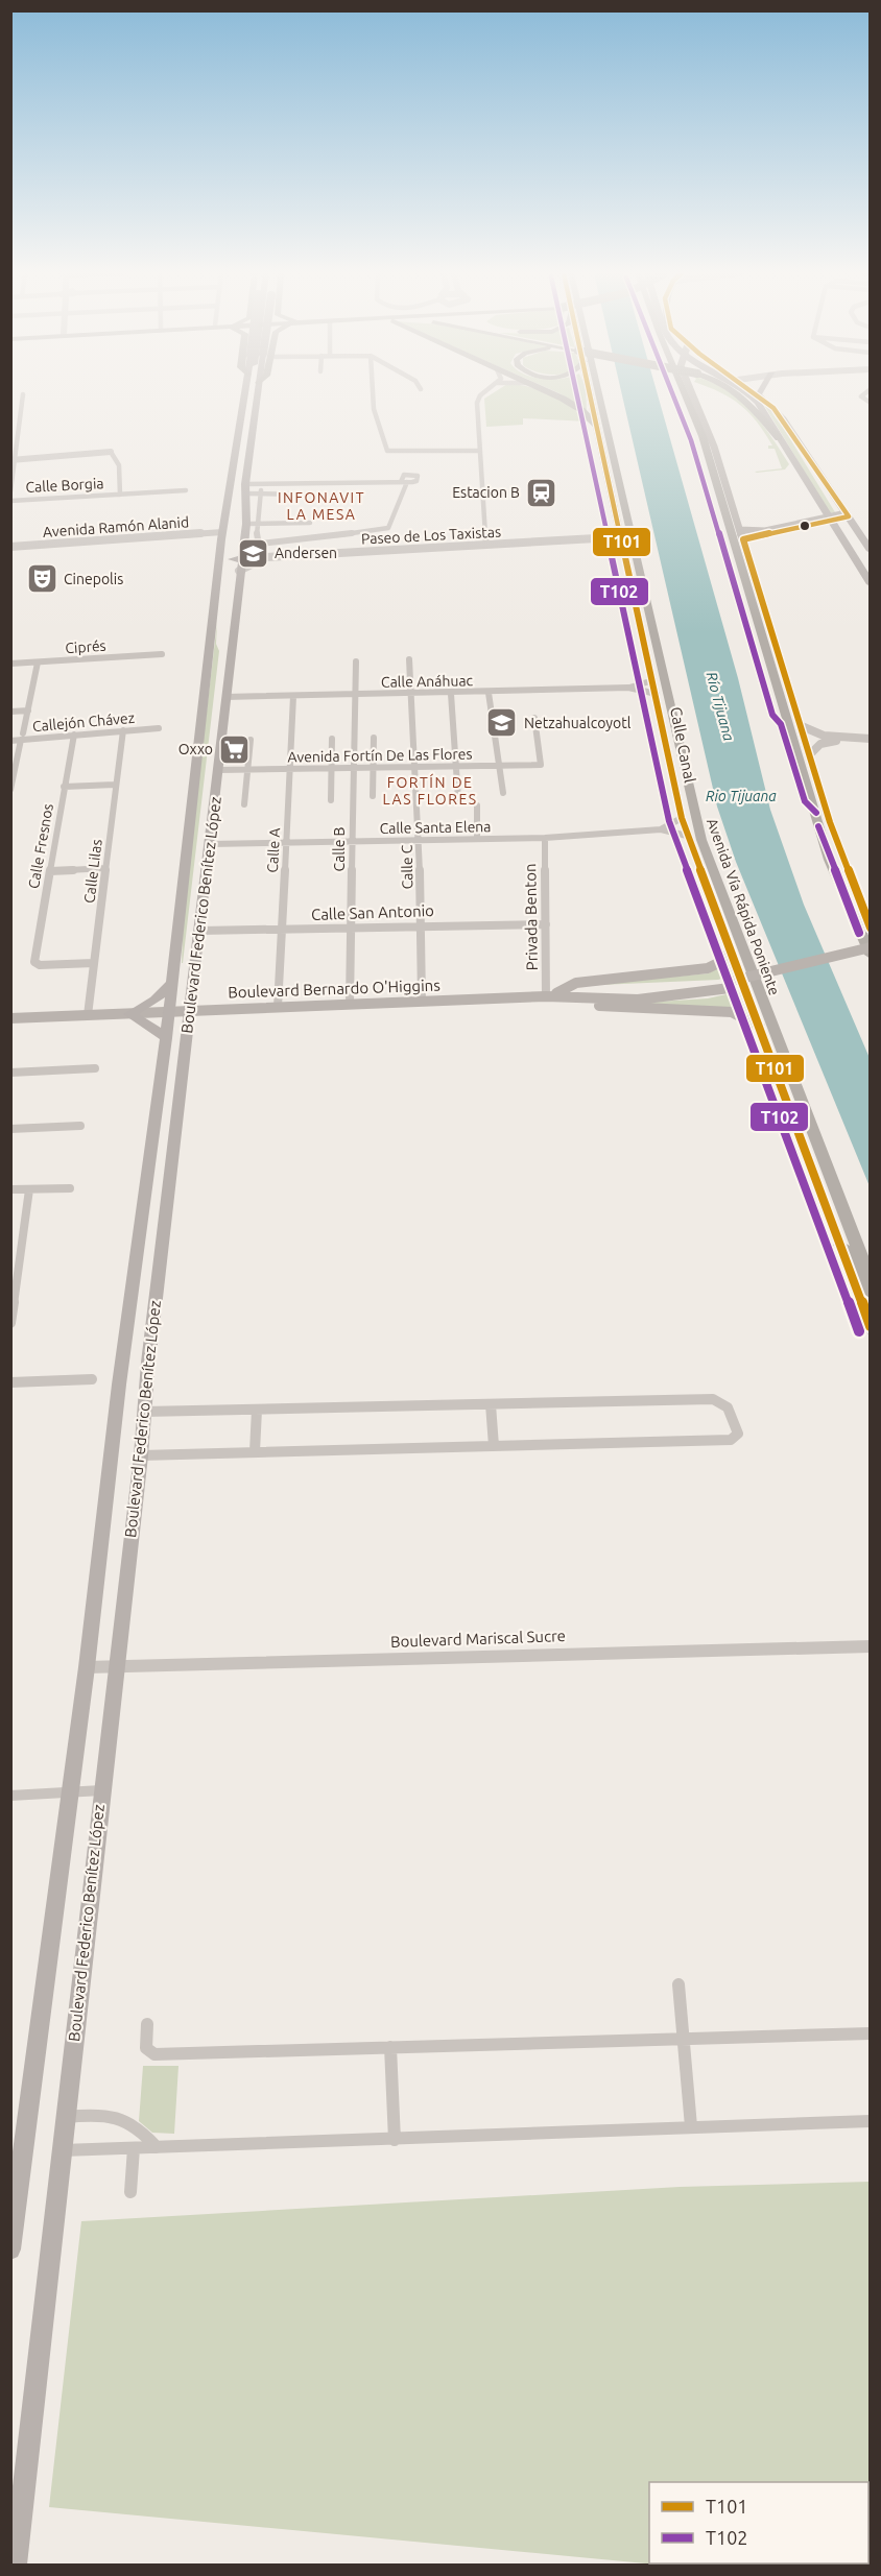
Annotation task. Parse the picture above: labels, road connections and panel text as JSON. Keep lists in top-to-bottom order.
{
  "streets": {
    "highway": ["Avenida Vía Rápida Poniente"],
    "main road": ["Calle Canal", "Boulevard Federico Benítez López", "Boulevard Bernardo O'Higgins"],
    "street": [
      "Calle Borgia",
      "Avenida Ramón Alanid",
      "Paseo de Los Taxistas",
      "Ciprés",
      "Calle Anáhuac",
      "Callejón Chávez",
      "Avenida Fortín De Las Flores",
      "Calle Santa Elena",
      "Calle Fresnos",
      "Calle B",
      "Calle A",
      "Calle C",
      "Calle Lilas",
      "Calle San Antonio",
      "Privada Benton",
      "Boulevard Mariscal Sucre"
    ]
  },
  "crossings": [
    ["Avenida Ramón Alanid", "Boulevard Federico Benítez López"],
    ["Paseo de Los Taxistas", "Boulevard Federico Benítez López"],
    ["Calle Anáhuac", "Calle Canal"],
    ["Calle Anáhuac", "Calle B"],
    ["Calle Anáhuac", "Calle A"],
    ["Calle Anáhuac", "Calle C"],
    ["Calle Anáhuac", "Avenida Vía Rápida Poniente"],
    ["Calle Anáhuac", "Boulevard Federico Benítez López"],
    ["Callejón Chávez", "Calle Fresnos"],
    ["Callejón Chávez", "Calle Lilas"],
    ["Calle Canal", "Calle Santa Elena"],
    ["Calle Canal", "Avenida Vía Rápida Poniente"],
    ["Avenida Fortín De Las Flores", "Calle B"],
    ["Avenida Fortín De Las Flores", "Calle A"],
    ["Avenida Fortín De Las Flores", "Calle C"],
    ["Avenida Fortín De Las Flores", "Boulevard Federico Benítez López"],
    ["Calle Santa Elena", "Calle B"],
    ["Calle Santa Elena", "Calle A"],
    ["Calle Santa Elena", "Calle C"],
    ["Calle Santa Elena", "Boulevard Federico Benítez López"],
    ["Calle Santa Elena", "Privada Benton"],
    ["Calle Fresnos", "Calle Lilas"],
    ["Calle B", "Calle San Antonio"],
    ["Calle B", "Boulevard Bernardo O'Higgins"],
    ["Calle A", "Calle San Antonio"],
    ["Calle A", "Boulevard Bernardo O'Higgins"],
    ["Calle C", "Calle San Antonio"],
    ["Calle C", "Boulevard Bernardo O'Higgins"],
    ["Calle Lilas", "Boulevard Bernardo O'Higgins"],
    ["Calle San Antonio", "Boulevard Federico Benítez López"],
    ["Calle San Antonio", "Privada Benton"],
    ["Boulevard Federico Benítez López", "Boulevard Bernardo O'Higgins"],
    ["Boulevard Federico Benítez López", "Boulevard Mariscal Sucre"],
    ["Privada Benton", "Boulevard Bernardo O'Higgins"]
  ],
  "districts": ["INFONAVIT LA MESA", "FORTÍN DE LAS FLORES"],
  "water": ["Río Tijuana", "Rio Tijuana"],
  "places": {
    "station": ["Estacion B"],
    "school or university": ["Andersen", "Netzahualcoyotl"],
    "theatre": ["Cinepolis"],
    "supermarket": ["Oxxo"]
  },
  "lines": ["transit line T101", "transit line T102"],
  "legend": ["T101", "T102"]
}
